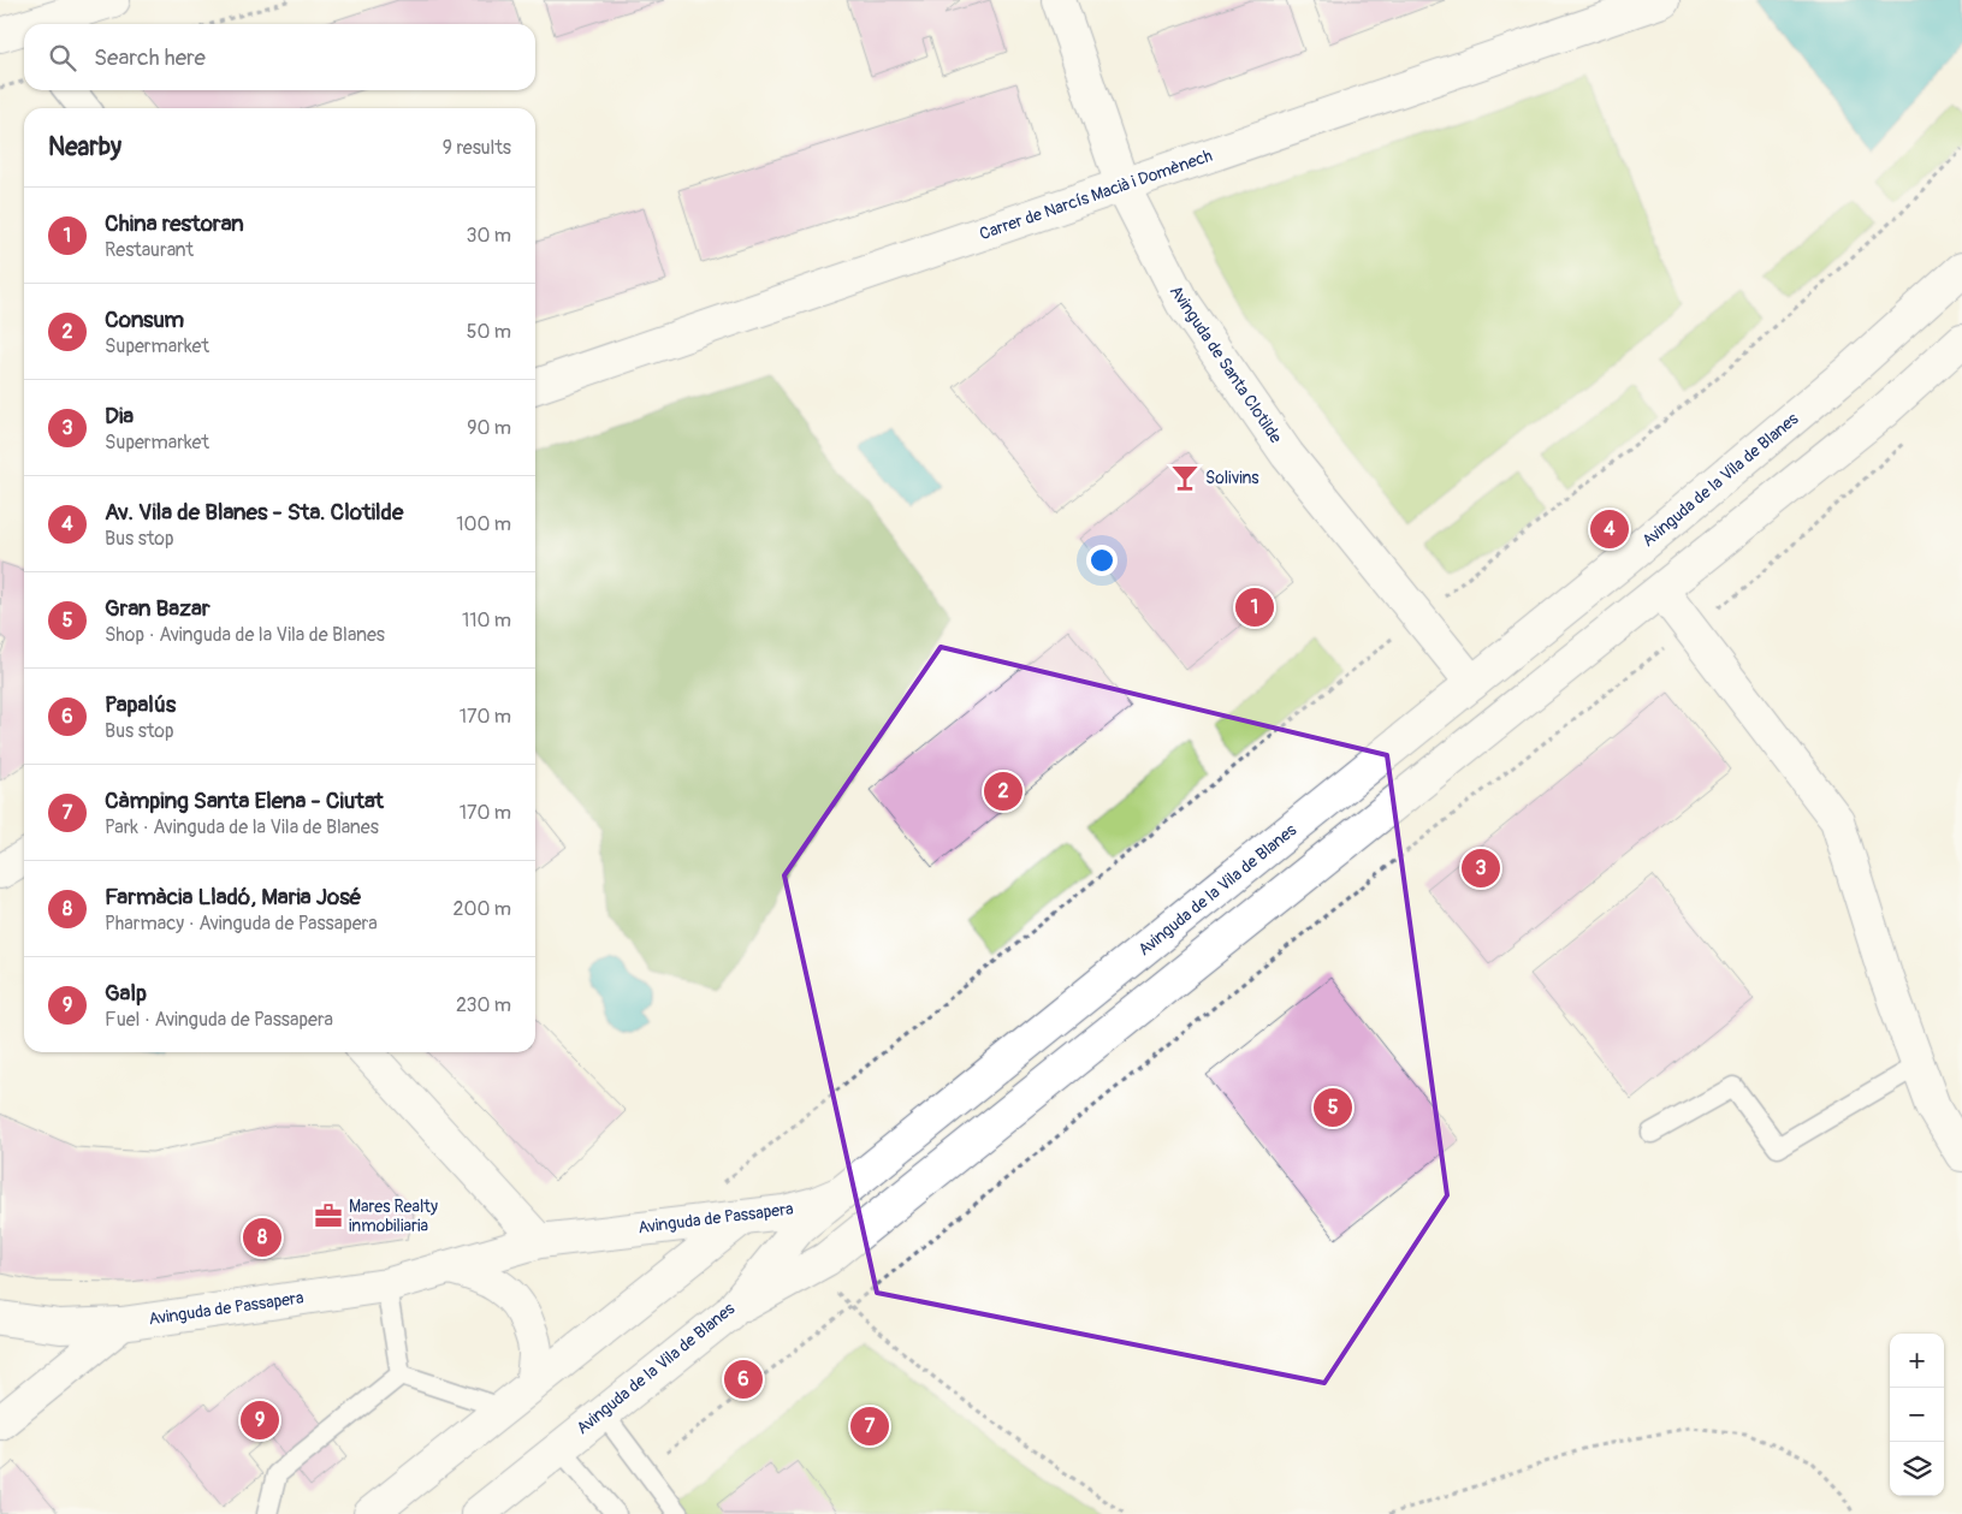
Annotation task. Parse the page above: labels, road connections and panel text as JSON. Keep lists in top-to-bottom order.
{
  "streets": {
    "street": [
      "Carrer de Narcís Macià i Domènech",
      "Avinguda de Santa Clotilde",
      "Avinguda de la Vila de Blanes",
      "Avinguda de Passapera"
    ]
  },
  "crossings": [
    ["Carrer de Narcís Macià i Domènech", "Avinguda de Santa Clotilde"],
    ["Avinguda de Santa Clotilde", "Avinguda de la Vila de Blanes"],
    ["Avinguda de la Vila de Blanes", "Avinguda de Passapera"]
  ],
  "places": {
    "bar": ["Solivins"],
    "office": ["Mares Realty inmobiliaria"]
  },
  "page": {
    "search": "Search here",
    "heading": ["Nearby", "9 results"],
    "list": [
      {
        "mark": "1",
        "name": "China restoran",
        "note": "Restaurant",
        "value": "30 m"
      },
      {
        "mark": "2",
        "name": "Consum",
        "note": "Supermarket",
        "value": "50 m"
      },
      {
        "mark": "3",
        "name": "Dia",
        "note": "Supermarket",
        "value": "90 m"
      },
      {
        "mark": "4",
        "name": "Av. Vila de Blanes - Sta. Clotilde",
        "note": "Bus stop",
        "value": "100 m"
      },
      {
        "mark": "5",
        "name": "Gran Bazar",
        "note": "Shop · Avinguda de la Vila de Blanes",
        "value": "110 m"
      },
      {
        "mark": "6",
        "name": "Papalús",
        "note": "Bus stop",
        "value": "170 m"
      },
      {
        "mark": "7",
        "name": "Càmping Santa Elena - Ciutat",
        "note": "Park · Avinguda de la Vila de Blanes",
        "value": "170 m"
      },
      {
        "mark": "8",
        "name": "Farmàcia Lladó, Maria José",
        "note": "Pharmacy · Avinguda de Passapera",
        "value": "200 m"
      },
      {
        "mark": "9",
        "name": "Galp",
        "note": "Fuel · Avinguda de Passapera",
        "value": "230 m"
      }
    ],
    "pins": [
      "4",
      "1",
      "2",
      "3",
      "5",
      "8",
      "6",
      "9",
      "7"
    ],
    "map_buttons": ["+", "−"]
  }
}
